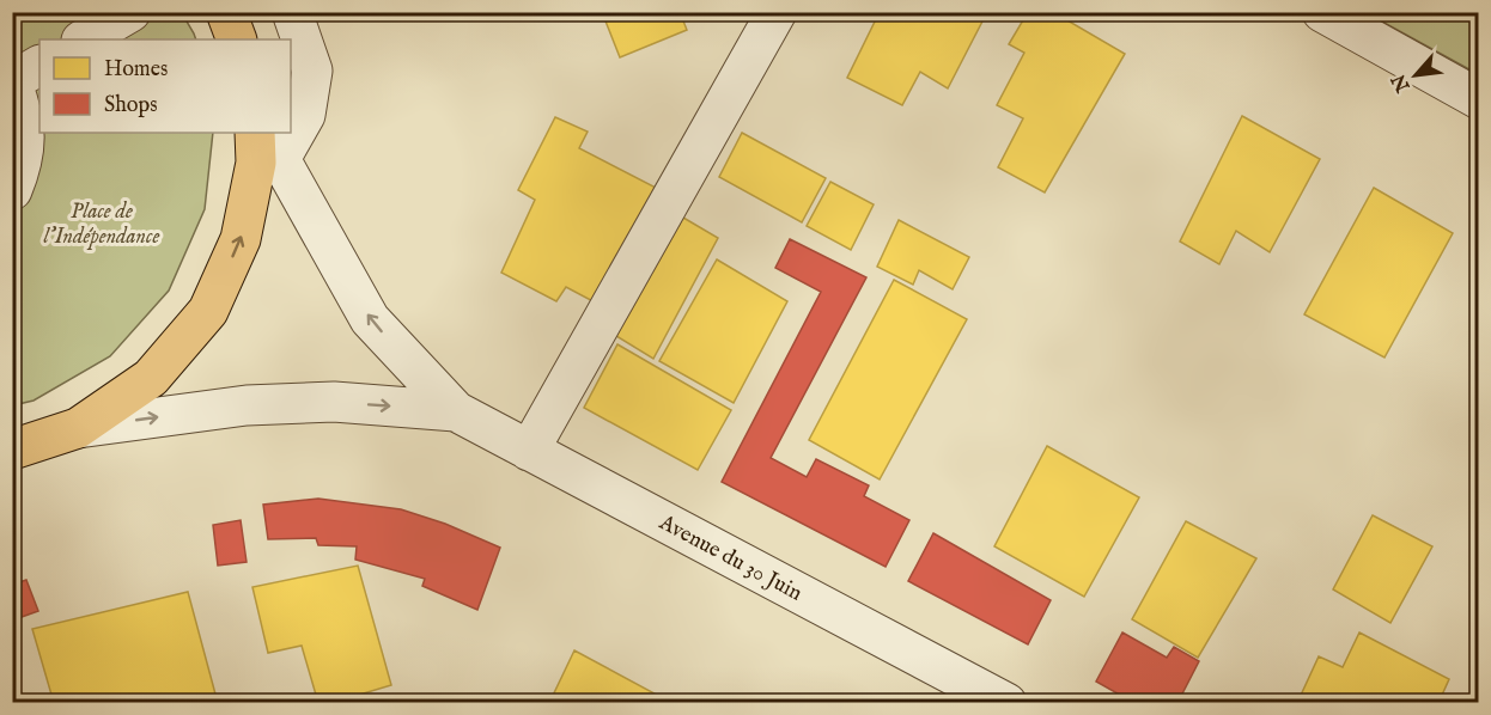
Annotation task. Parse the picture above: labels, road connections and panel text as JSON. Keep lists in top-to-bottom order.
{
  "streets": {
    "street": ["Avenue du 30 Juin"]
  },
  "parks": ["Place de l'Indépendance"],
  "legend": ["Homes", "Shops"],
  "north": "bottom left"
}
